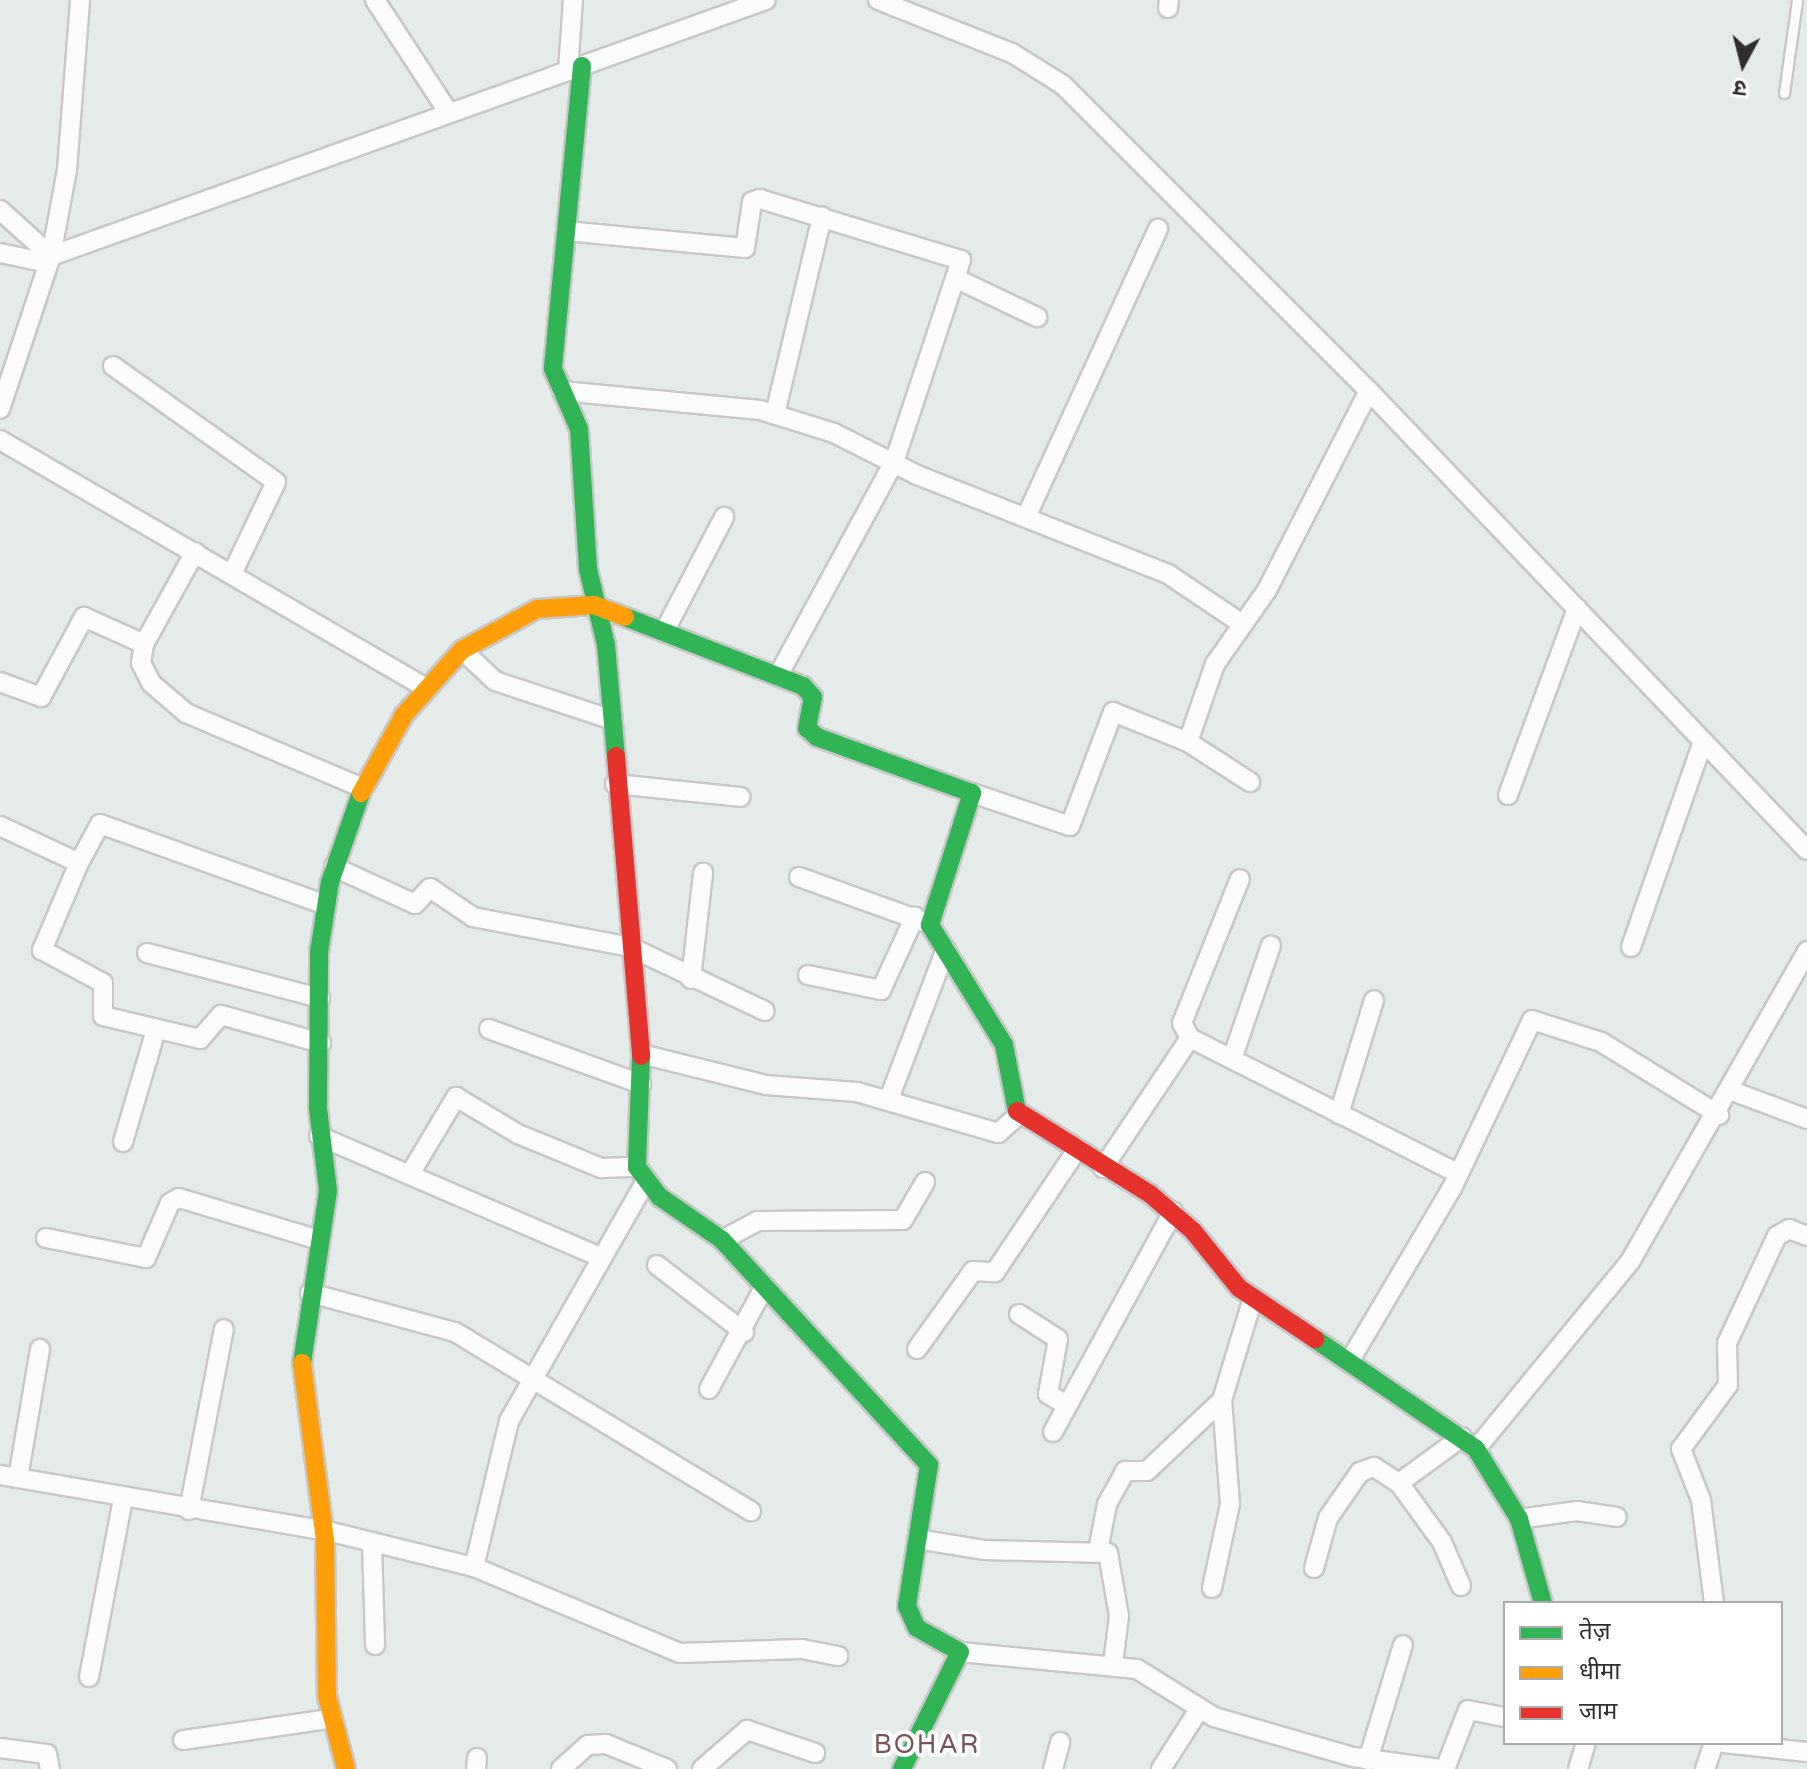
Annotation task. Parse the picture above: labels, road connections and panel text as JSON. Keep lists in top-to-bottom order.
{
  "districts": ["BOHAR"],
  "legend": ["तेज़", "धीमा", "जाम"],
  "north": "bottom"
}
